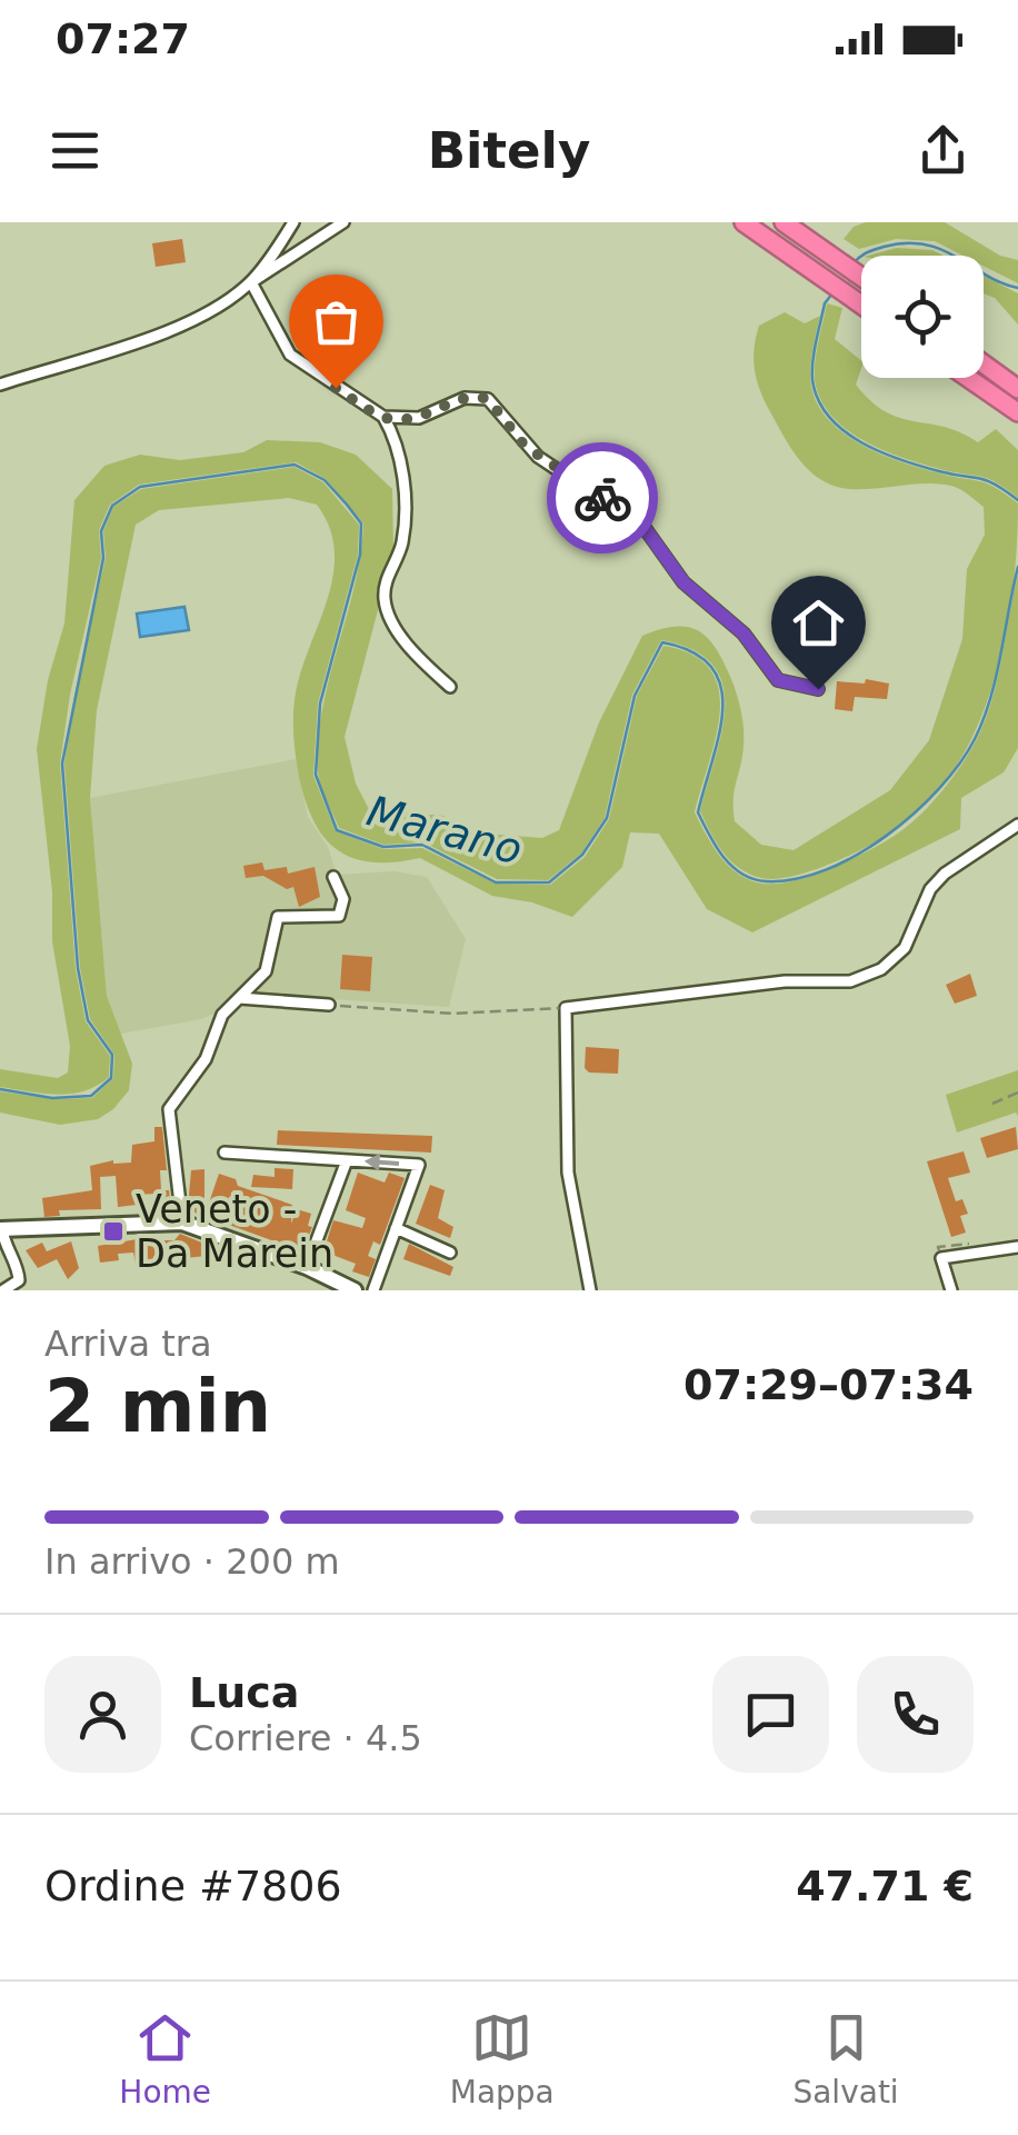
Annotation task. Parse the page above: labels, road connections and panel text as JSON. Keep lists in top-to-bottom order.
{
  "water": ["Marano"],
  "places": {
    "transit": ["Veneto - Da Marein"]
  },
  "page": {
    "status": "07:27",
    "header": "Bitely",
    "heading": ["2 min", "Arriva tra", "07:29–07:34"],
    "panel": [
      "Luca",
      "Corriere · 4.5",
      "Ordine #7806",
      "47.71 €"
    ],
    "bar": "In arrivo · 200 m",
    "tabs": ["Home", "Mappa", "Salvati"]
  }
}
